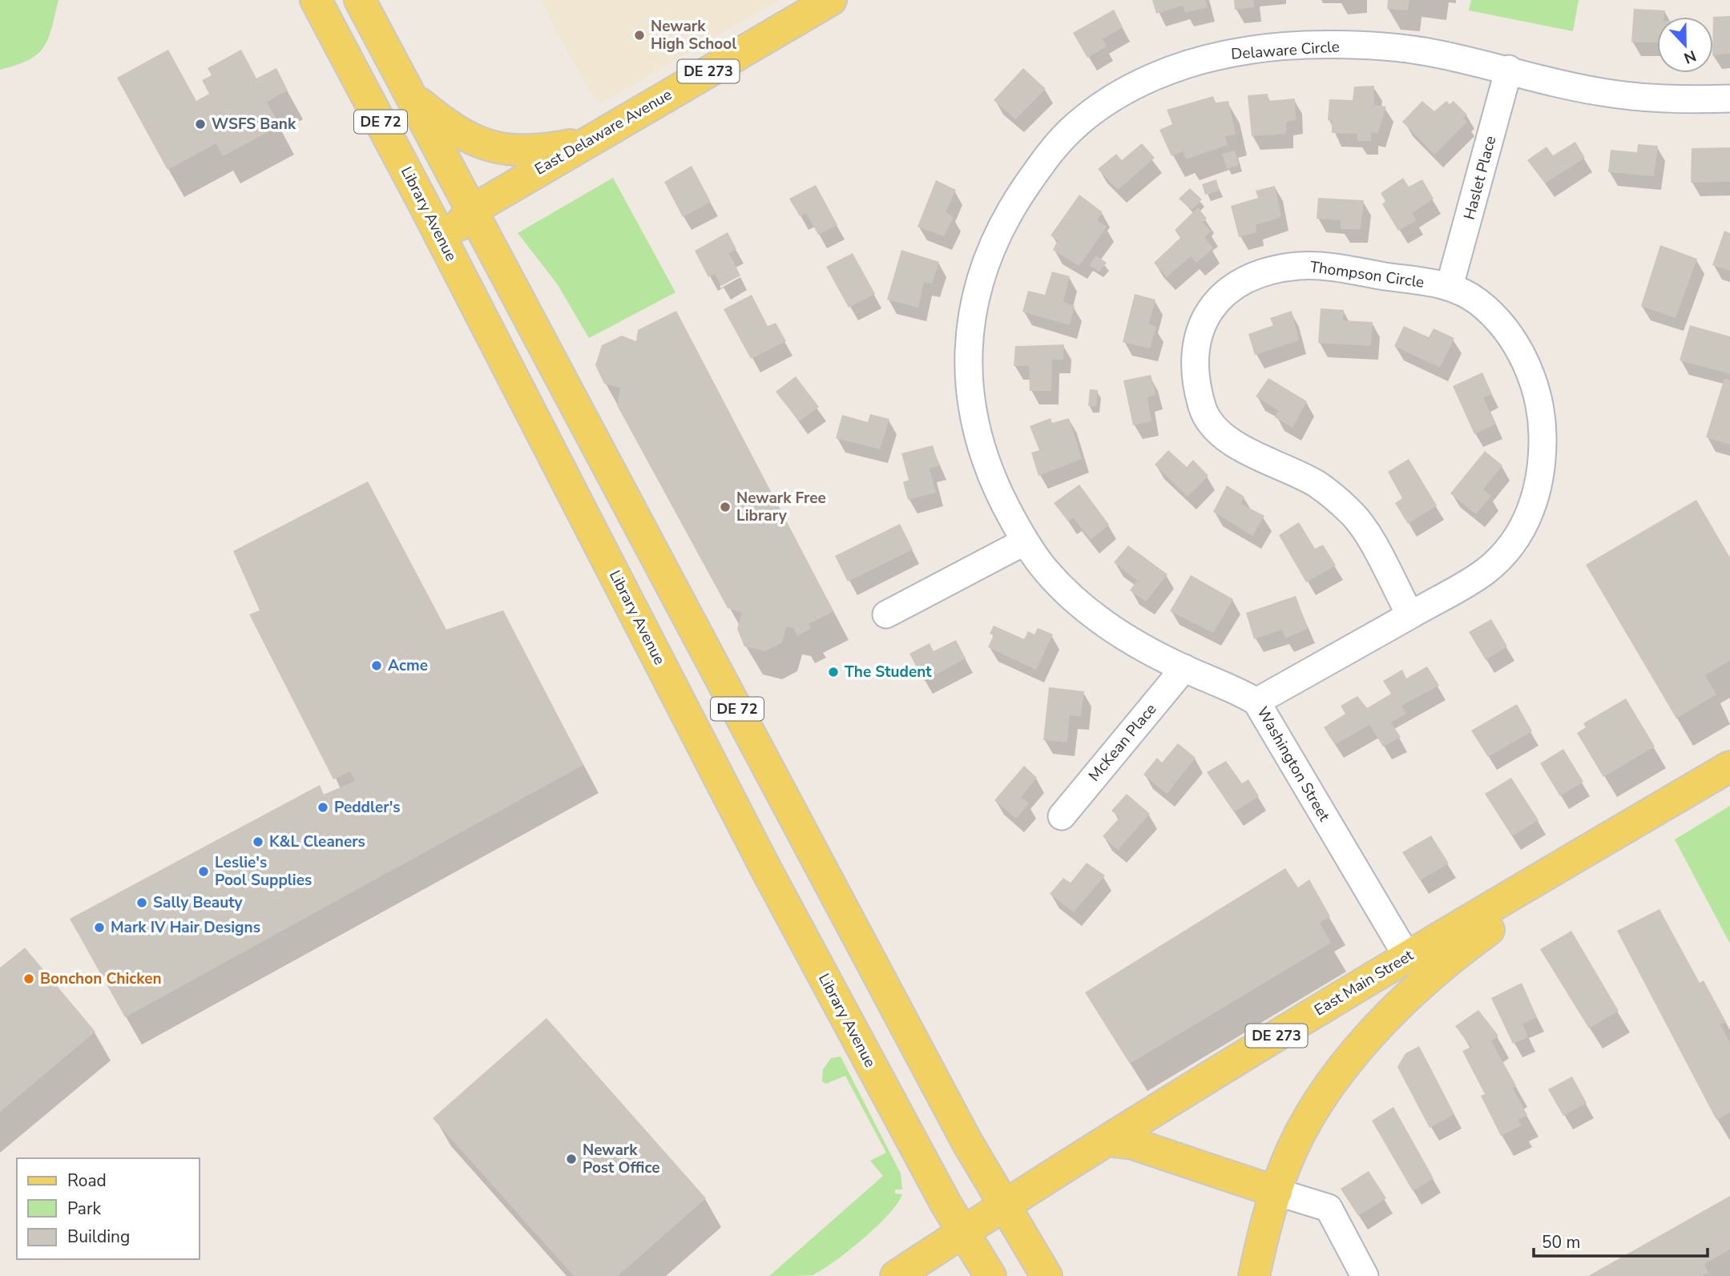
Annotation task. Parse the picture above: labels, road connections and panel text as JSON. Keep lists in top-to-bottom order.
{
  "streets": {
    "main road": [
      "DE 273",
      "DE 72",
      "East Delaware Avenue",
      "Library Avenue",
      "East Main Street"
    ],
    "street": [
      "Delaware Circle",
      "Haslet Place",
      "Thompson Circle",
      "McKean Place",
      "Washington Street"
    ]
  },
  "crossings": [
    ["Delaware Circle", "Haslet Place"],
    ["Delaware Circle", "Washington Street"],
    ["DE 273", "DE 72"],
    ["DE 273", "Library Avenue"],
    ["DE 273", "East Main Street"],
    ["DE 72", "East Delaware Avenue"],
    ["DE 72", "East Main Street"],
    ["East Delaware Avenue", "Library Avenue"],
    ["Haslet Place", "Thompson Circle"],
    ["Thompson Circle", "Washington Street"],
    ["McKean Place", "Washington Street"],
    ["Washington Street", "East Main Street"]
  ],
  "places": [
    "Newark High School",
    "WSFS Bank",
    "Newark Free Library",
    "Acme",
    "The Student",
    "Peddler's",
    "K&L Cleaners",
    "Leslie's Pool Supplies",
    "Sally Beauty",
    "Mark IV Hair Designs",
    "Bonchon Chicken",
    "Newark Post Office"
  ],
  "legend": ["Road", "Park", "Building"],
  "scale_bar": "50 m",
  "north": "bottom"
}
